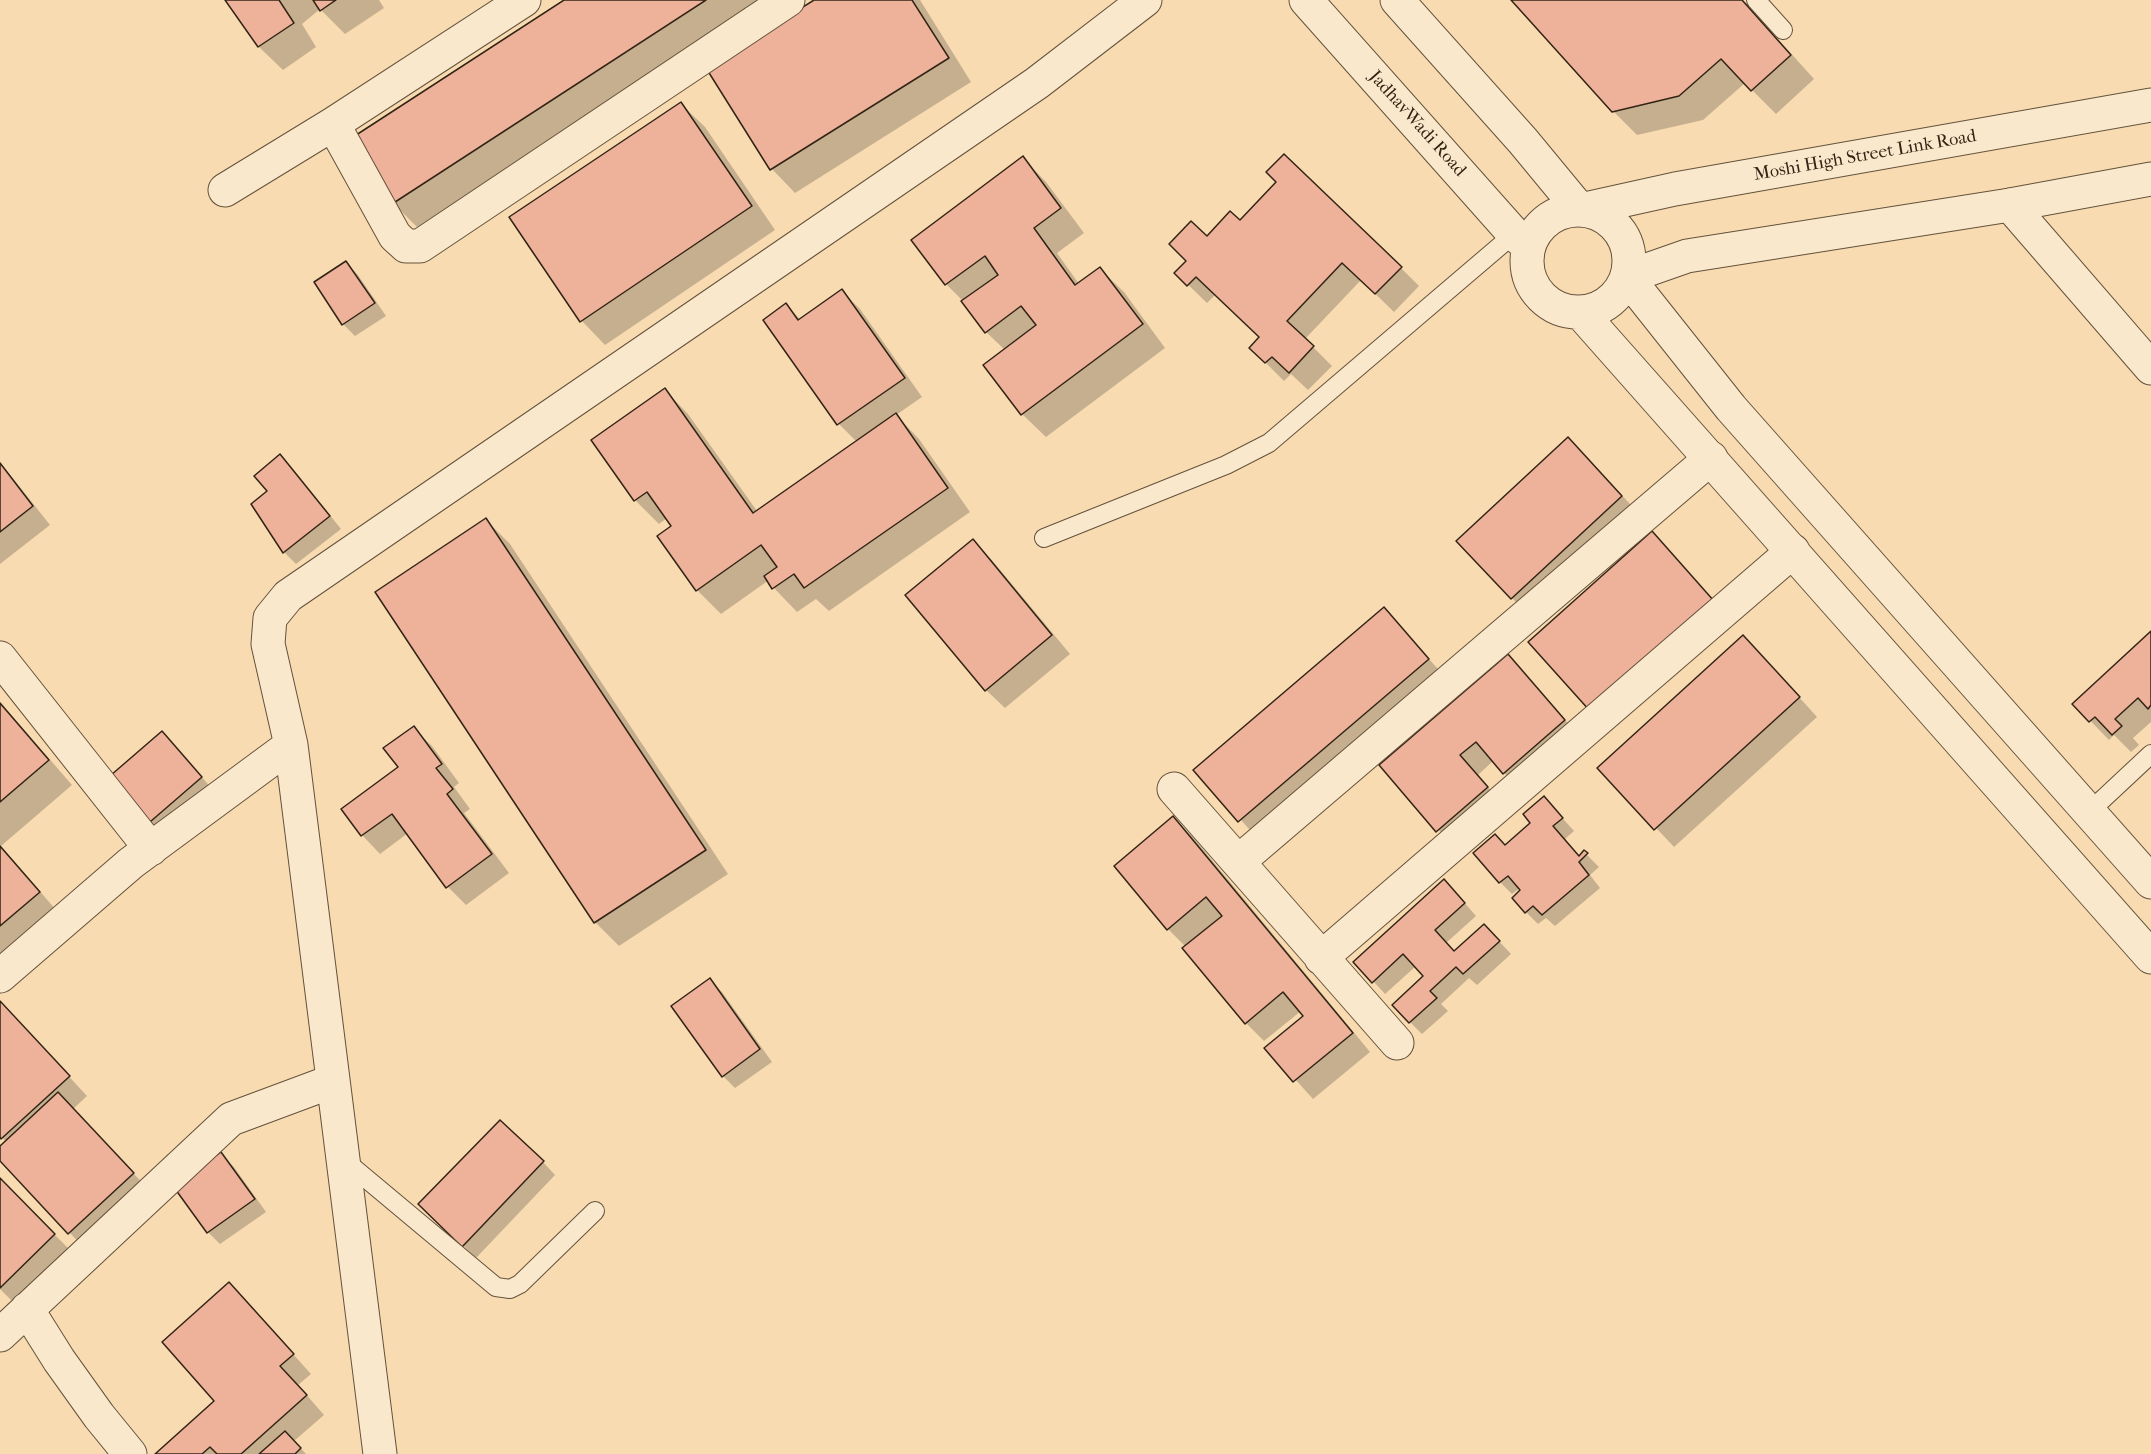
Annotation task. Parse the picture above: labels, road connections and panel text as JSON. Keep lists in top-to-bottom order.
{
  "streets": {
    "street": ["JadhavWadi Road", "Moshi High Street Link Road"]
  },
  "crossings": [
    ["JadhavWadi Road", "Moshi High Street Link Road"]
  ]
}
